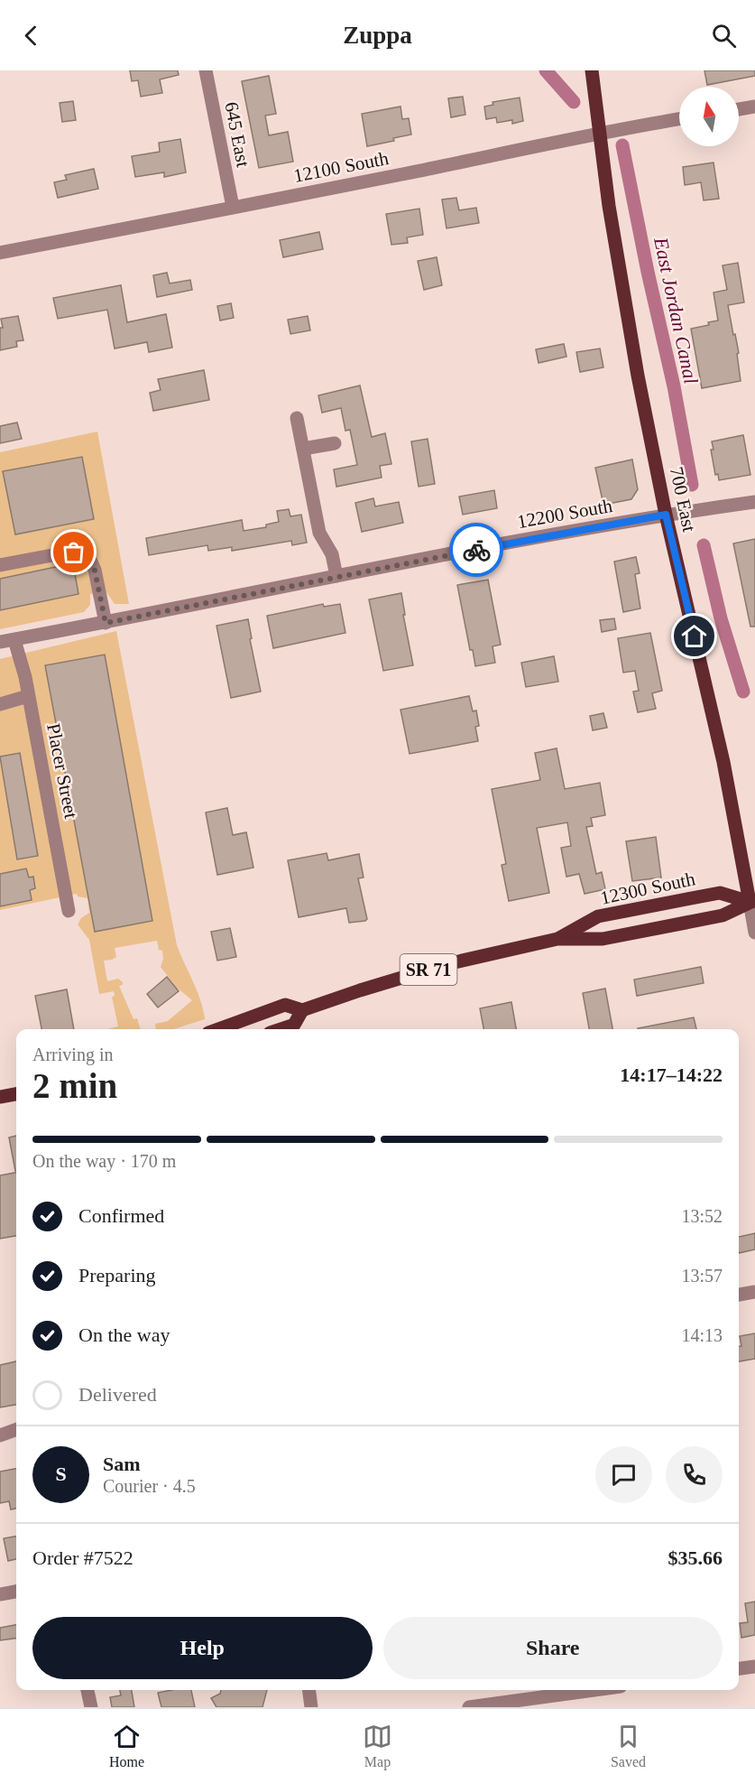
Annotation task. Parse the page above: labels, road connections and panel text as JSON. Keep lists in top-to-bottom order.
{
  "streets": {
    "main road": ["700 East", "12300 South", "SR 71"],
    "street": [
      "645 East",
      "12100 South",
      "12200 South",
      "Placer Street"
    ]
  },
  "crossings": [
    ["645 East", "12100 South"],
    ["12100 South", "700 East"],
    ["700 East", "12200 South"],
    ["700 East", "12300 South"],
    ["12200 South", "Placer Street"]
  ],
  "water": ["East Jordan Canal"],
  "north": "top",
  "page": {
    "header": "Zuppa",
    "heading": ["2 min", "Arriving in", "14:17–14:22"],
    "panel": [
      "Sam",
      "Courier · 4.5",
      "Order #7522",
      "$35.66"
    ],
    "bar": "On the way · 170 m",
    "list": [
      ["Confirmed", "13:52"],
      ["Preparing", "13:57"],
      ["On the way", "14:13"],
      "Delivered"
    ],
    "round": "S",
    "buttons": ["Help", "Share"],
    "tabs": ["Home", "Map", "Saved"]
  }
}
